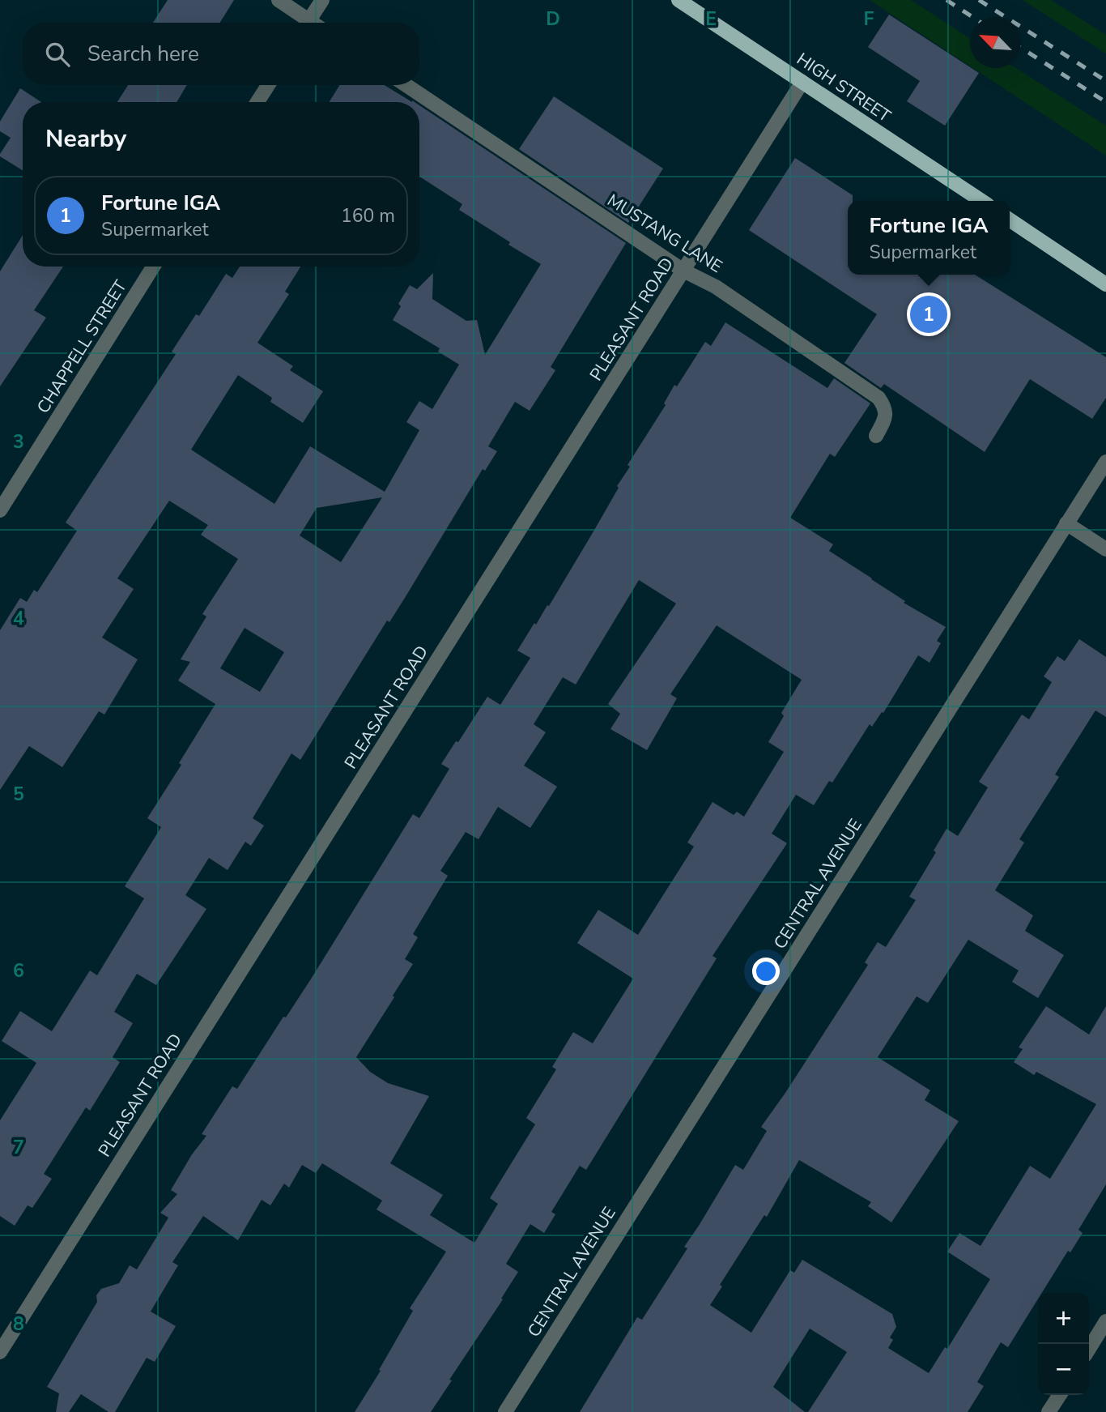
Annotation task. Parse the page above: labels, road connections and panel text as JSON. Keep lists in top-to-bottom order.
{
  "streets": {
    "main road": ["HIGH STREET"],
    "street": [
      "MUSTANG LANE",
      "PLEASANT ROAD",
      "CHAPPELL STREET",
      "CENTRAL AVENUE"
    ]
  },
  "crossings": [
    ["HIGH STREET", "PLEASANT ROAD"],
    ["MUSTANG LANE", "PLEASANT ROAD"]
  ],
  "north": "top left",
  "page": {
    "search": "Search here",
    "heading": "Nearby",
    "list": [
      {
        "mark": "1",
        "name": "Fortune IGA",
        "note": "Supermarket",
        "value": "160 m"
      }
    ],
    "popup": ["Fortune IGA", "Supermarket"],
    "pins": "1",
    "map_buttons": ["+", "−"]
  },
  "grid": {
    "columns": ["D", "E", "F"],
    "rows": [
      "3",
      "4",
      "5",
      "6",
      "7",
      "8"
    ]
  }
}
